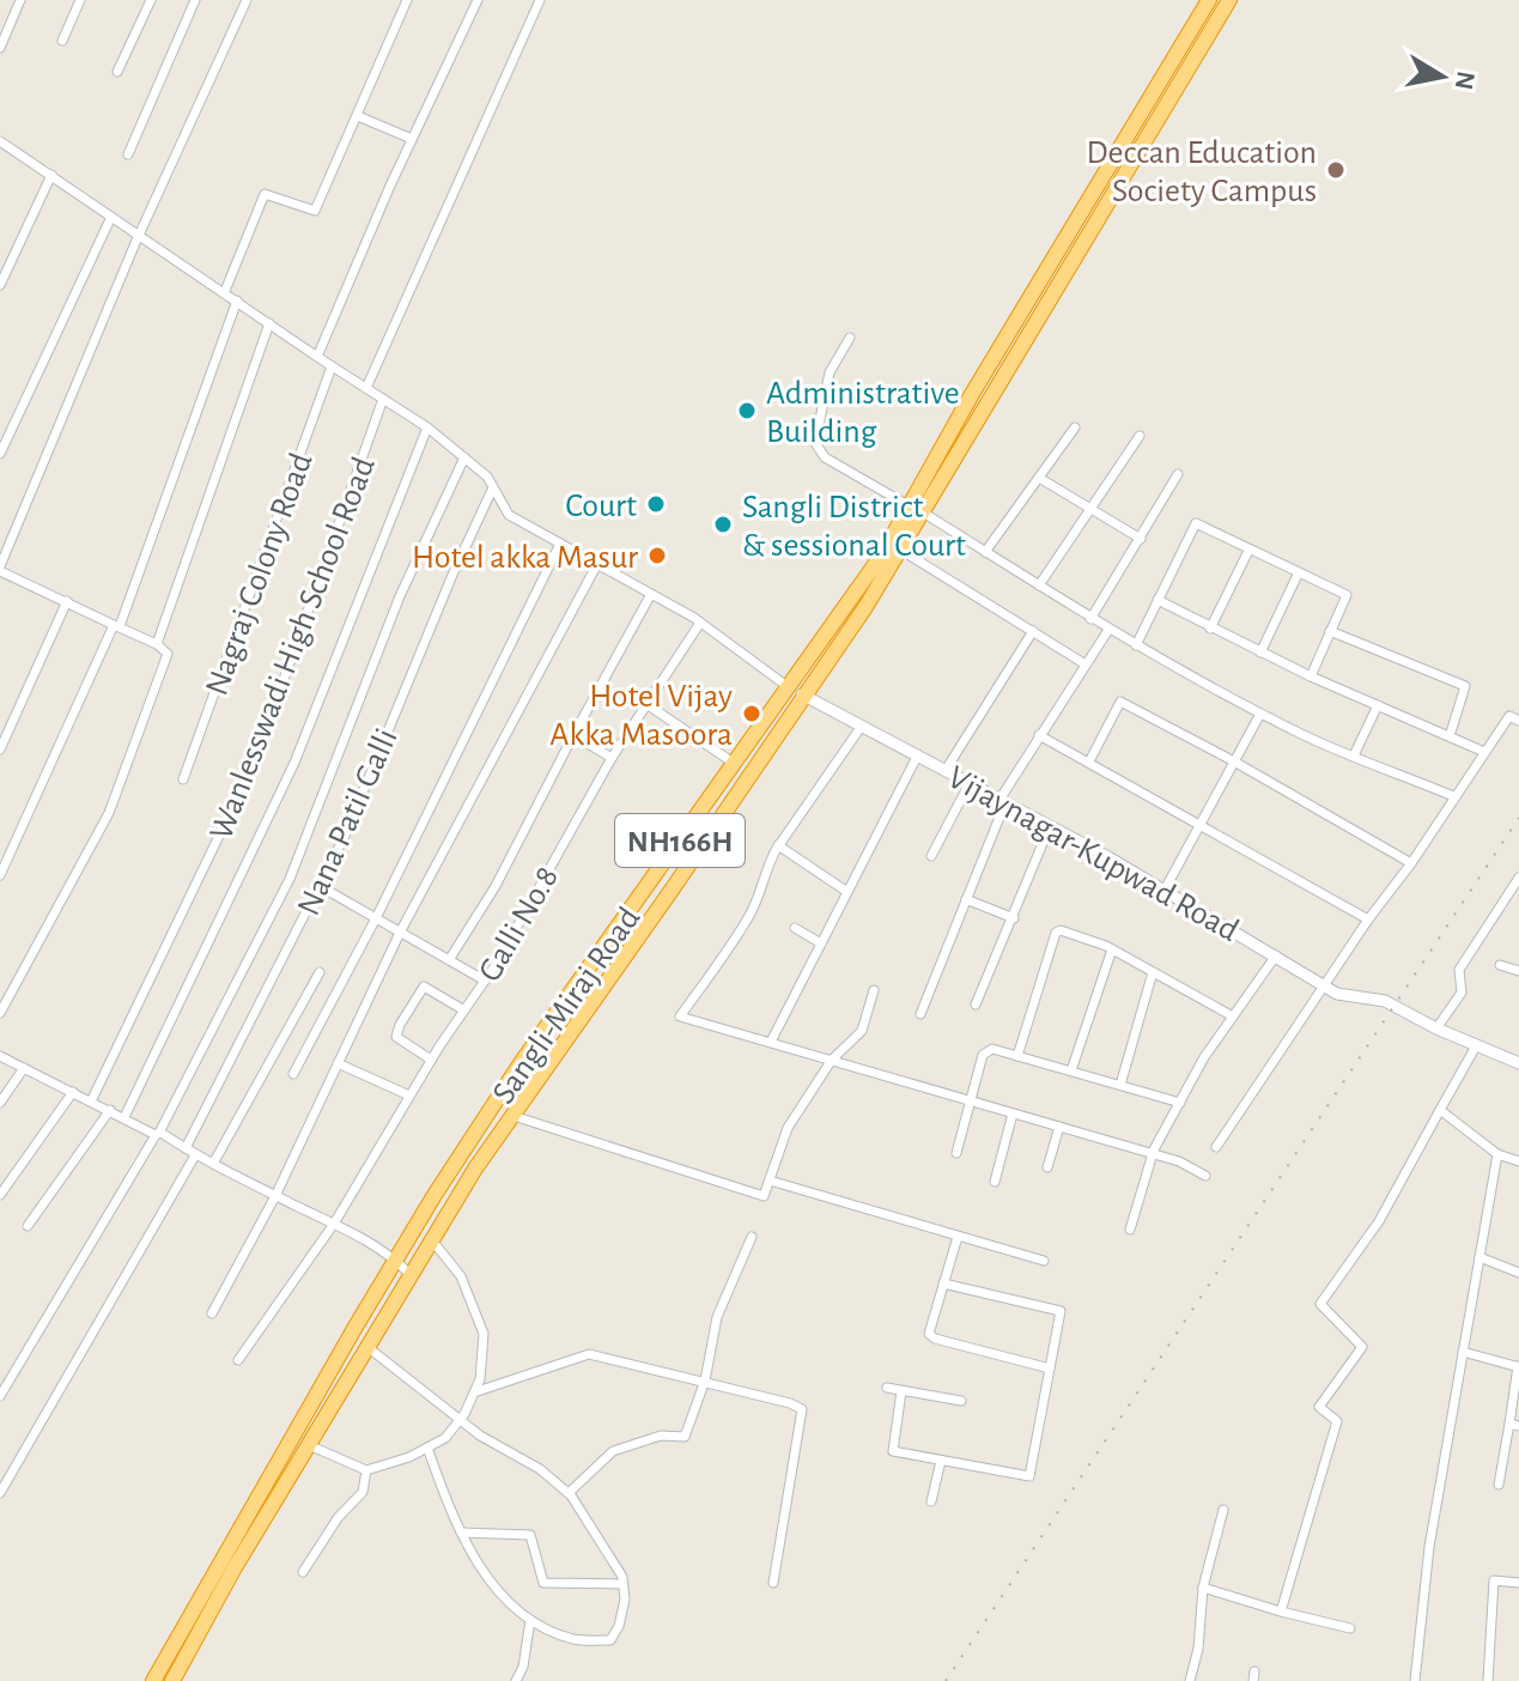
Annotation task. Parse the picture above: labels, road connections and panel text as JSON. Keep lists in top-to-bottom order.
{
  "streets": {
    "highway": ["NH166H", "Sangli-Miraj Road"],
    "street": [
      "Nagraj Colony Road",
      "Wanlesswadi High School Road",
      "Nana Patil Galli",
      "Vijaynagar-Kupwad Road",
      "Galli No.8"
    ]
  },
  "crossings": [
    ["Vijaynagar-Kupwad Road", "Sangli-Miraj Road"]
  ],
  "places": [
    "Deccan Education Society Campus",
    "Administrative Building",
    "Court",
    "Sangli District & sessional Court",
    "Hotel akka Masur",
    "Hotel Vijay Akka Masoora"
  ],
  "north": "right"
}
